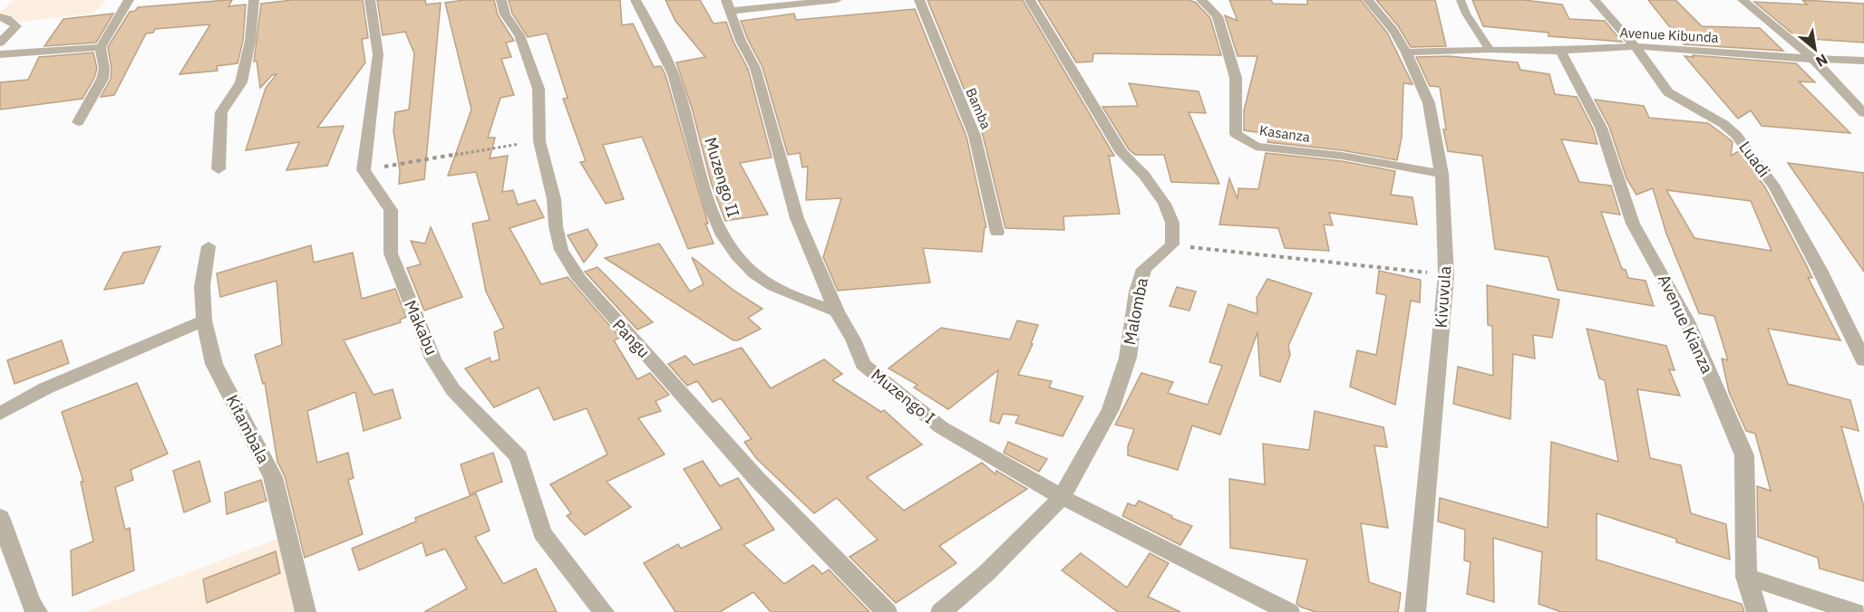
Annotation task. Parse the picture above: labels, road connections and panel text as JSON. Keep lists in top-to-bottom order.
{
  "streets": {
    "street": [
      "Avenue Kibunda",
      "Bamba",
      "Kasanza",
      "Luadi",
      "Muzengo II",
      "Kivuvula",
      "Malomba",
      "Avenue Kianza",
      "Makabu",
      "Pangu",
      "Muzengo I",
      "Kitambala"
    ]
  },
  "crossings": [
    ["Avenue Kibunda", "Luadi"],
    ["Avenue Kibunda", "Kivuvula"],
    ["Avenue Kibunda", "Avenue Kianza"],
    ["Kasanza", "Kivuvula"],
    ["Muzengo II", "Muzengo I"],
    ["Malomba", "Muzengo I"]
  ],
  "north": "bottom right"
}
